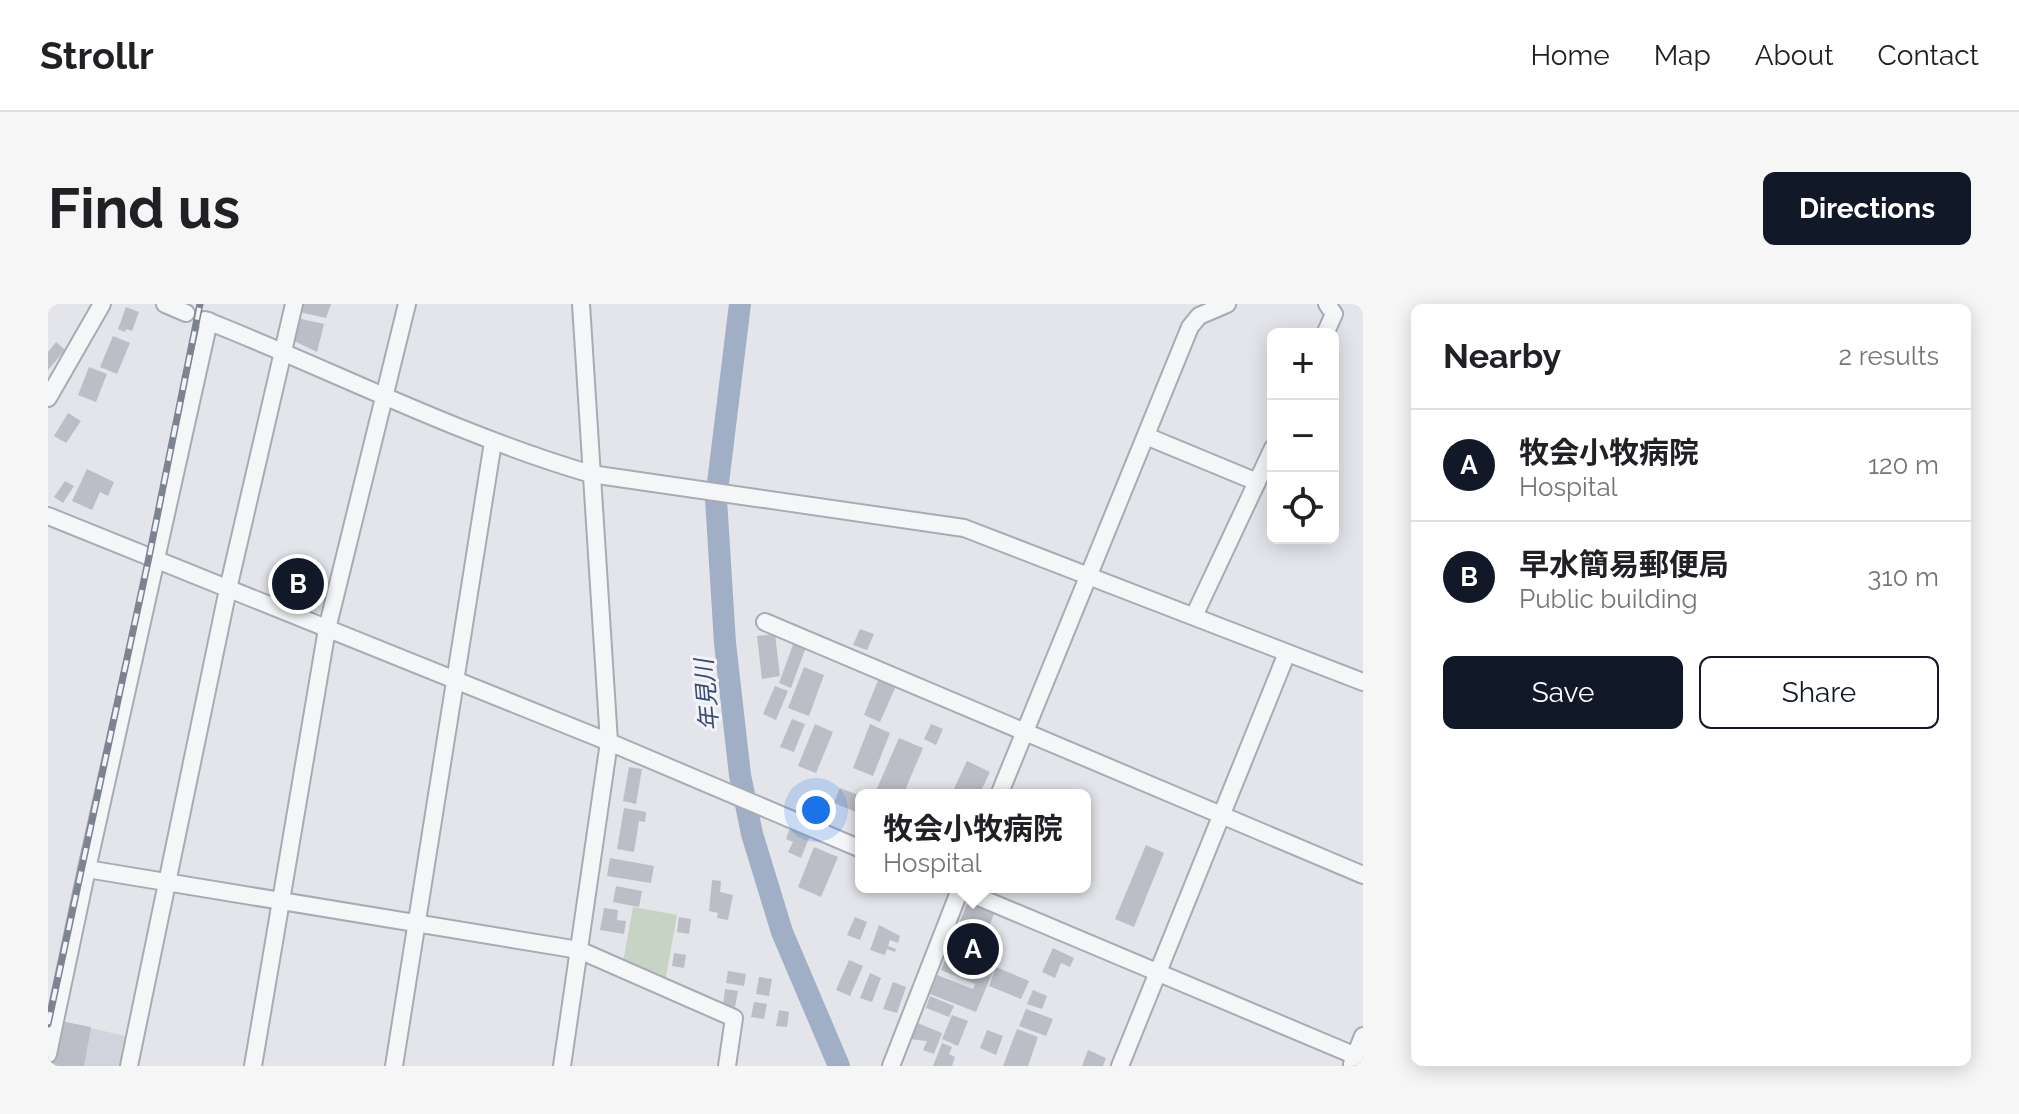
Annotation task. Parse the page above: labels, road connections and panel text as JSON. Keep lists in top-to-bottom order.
{
  "water": ["年見川"],
  "page": {
    "header": "Strollr",
    "nav": [
      "Home",
      "Map",
      "About",
      "Contact"
    ],
    "buttons": [
      "Directions",
      ["Save", "Share"]
    ],
    "title": "Find us",
    "heading": ["Nearby", "2 results"],
    "map_buttons": ["+", "−"],
    "list": [
      {
        "mark": "A",
        "name": "牧会小牧病院",
        "note": "Hospital",
        "value": "120 m"
      },
      {
        "mark": "B",
        "name": "早水簡易郵便局",
        "note": "Public building",
        "value": "310 m"
      }
    ],
    "pins": ["B", "A"],
    "popup": ["牧会小牧病院", "Hospital"]
  }
}
